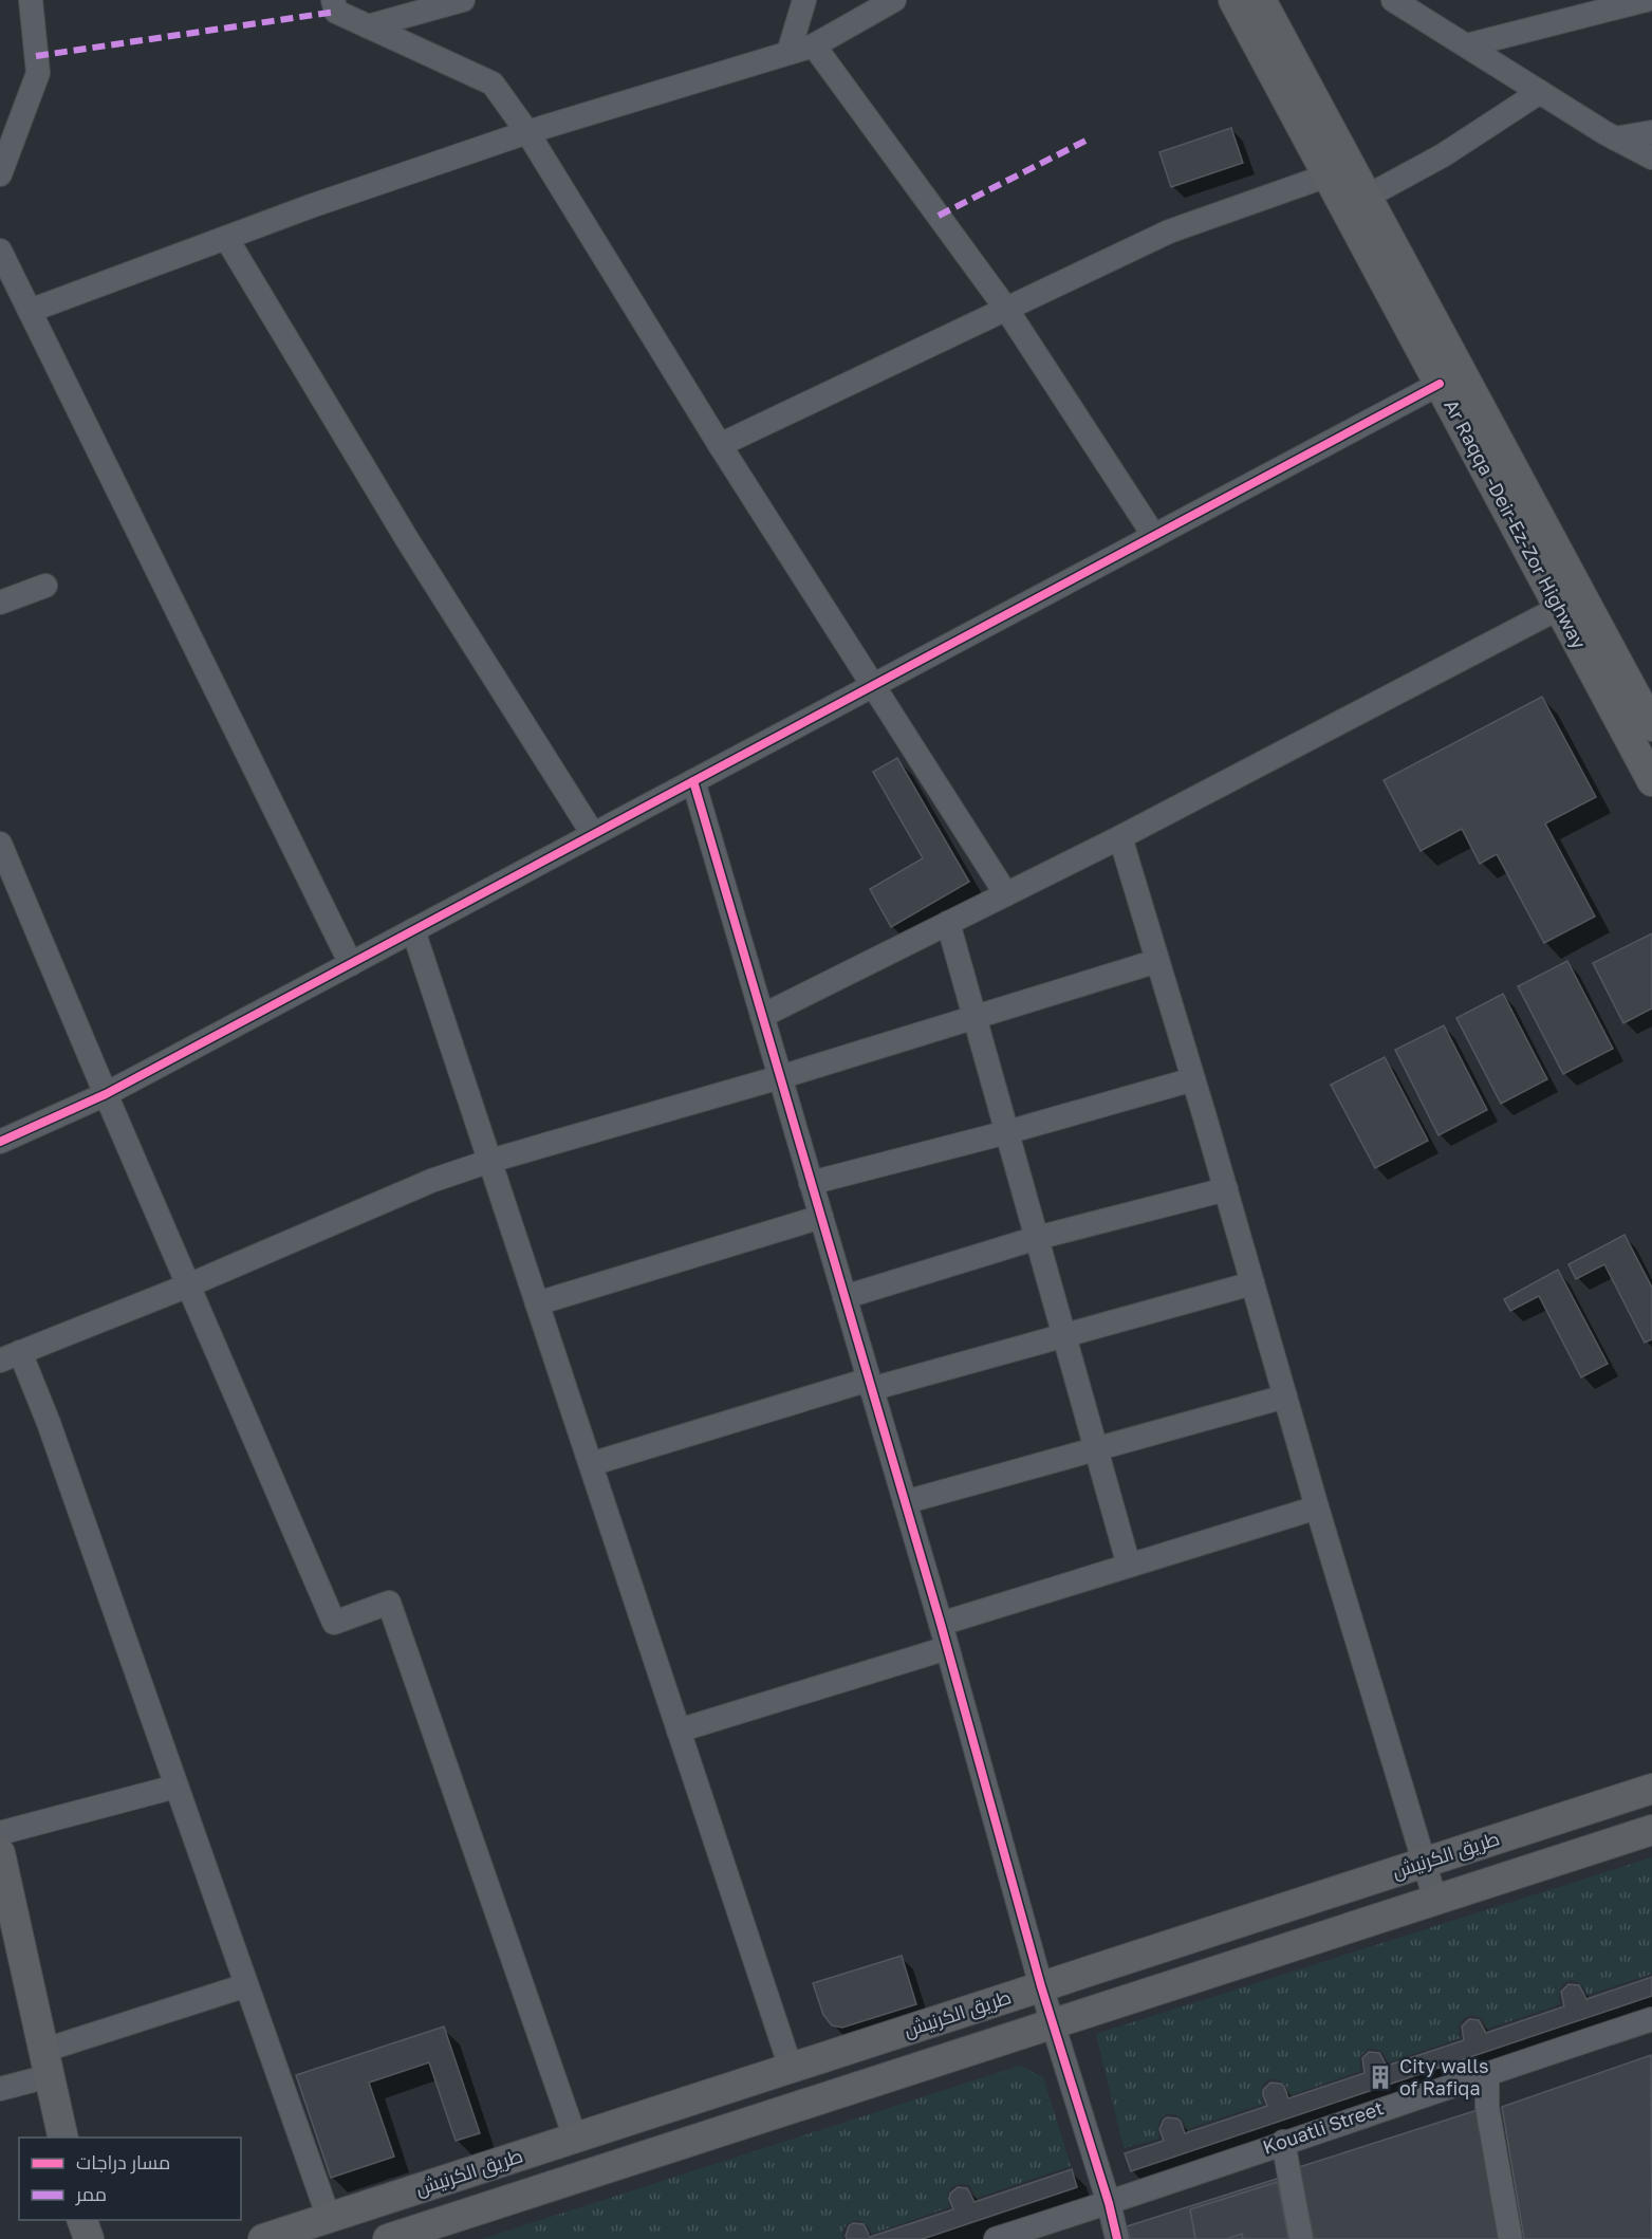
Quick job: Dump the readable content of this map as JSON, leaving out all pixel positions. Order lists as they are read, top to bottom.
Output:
{
  "streets": {
    "main road": ["Ar Raqqa -Deir-Ez-Zor Highway", "طريق الكرنيش"],
    "street": ["Kouatli Street"]
  },
  "places": {
    "building": ["City walls of Rafiqa"]
  },
  "legend": ["مسار دراجات", "ممر"]
}
